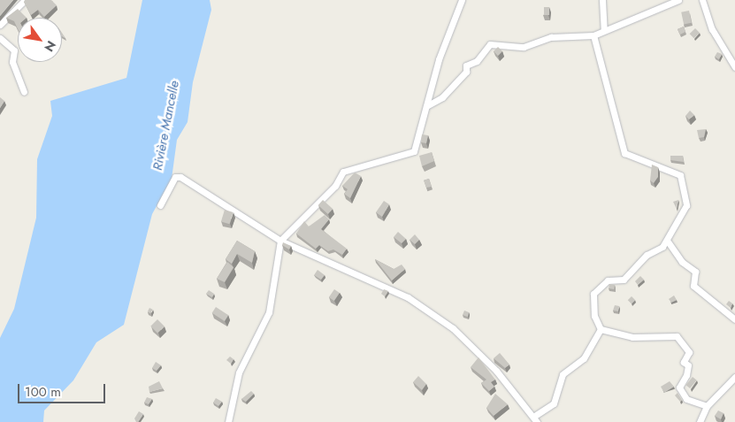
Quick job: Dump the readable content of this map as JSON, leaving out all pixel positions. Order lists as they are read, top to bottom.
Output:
{
  "water": ["Rivière Mancelle"],
  "scale_bar": "100 m",
  "north": "bottom right"
}
